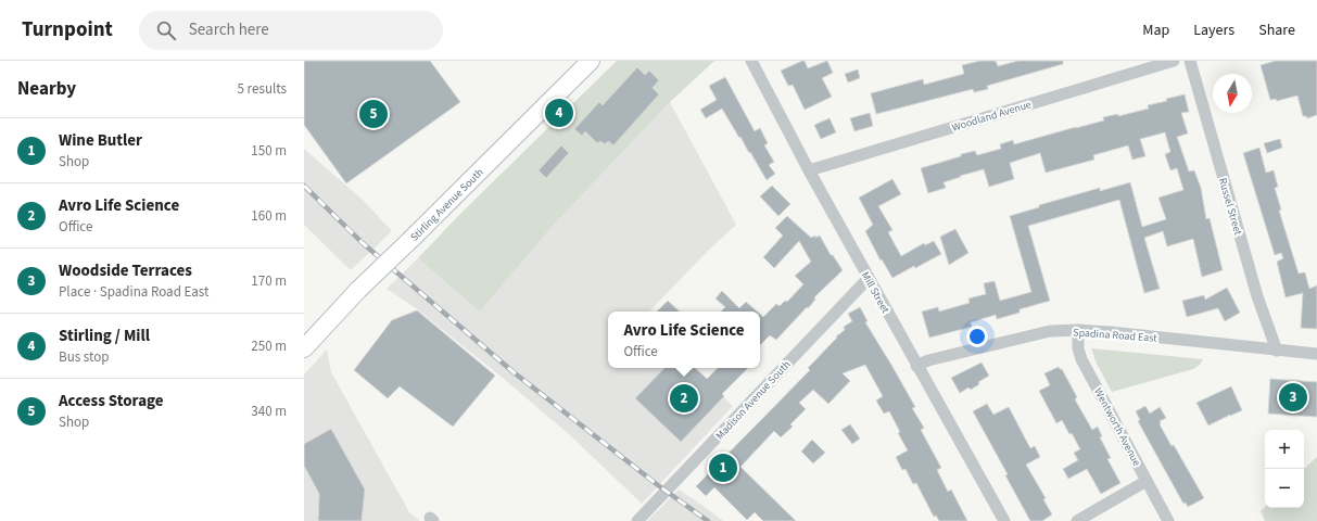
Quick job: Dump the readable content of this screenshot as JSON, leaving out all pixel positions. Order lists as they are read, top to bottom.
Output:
{
  "streets": {
    "street": [
      "Woodland Avenue",
      "Stirling Avenue South",
      "Russel Street",
      "Mill Street",
      "Spadina Road East",
      "Madison Avenue South",
      "Wentworth Avenue"
    ]
  },
  "crossings": [
    ["Woodland Avenue", "Mill Street"],
    ["Russel Street", "Spadina Road East"],
    ["Mill Street", "Spadina Road East"],
    ["Mill Street", "Madison Avenue South"],
    ["Spadina Road East", "Wentworth Avenue"]
  ],
  "north": "bottom",
  "page": {
    "header": "Turnpoint",
    "search": "Search here",
    "nav": ["Map", "Layers", "Share"],
    "heading": ["Nearby", "5 results"],
    "pins": [
      "4",
      "5",
      "3",
      "2",
      "1"
    ],
    "list": [
      {
        "mark": "1",
        "name": "Wine Butler",
        "note": "Shop",
        "value": "150 m"
      },
      {
        "mark": "2",
        "name": "Avro Life Science",
        "note": "Office",
        "value": "160 m"
      },
      {
        "mark": "3",
        "name": "Woodside Terraces",
        "note": "Place · Spadina Road East",
        "value": "170 m"
      },
      {
        "mark": "4",
        "name": "Stirling / Mill",
        "note": "Bus stop",
        "value": "250 m"
      },
      {
        "mark": "5",
        "name": "Access Storage",
        "note": "Shop",
        "value": "340 m"
      }
    ],
    "popup": ["Avro Life Science", "Office"],
    "map_buttons": ["+", "−"]
  }
}
